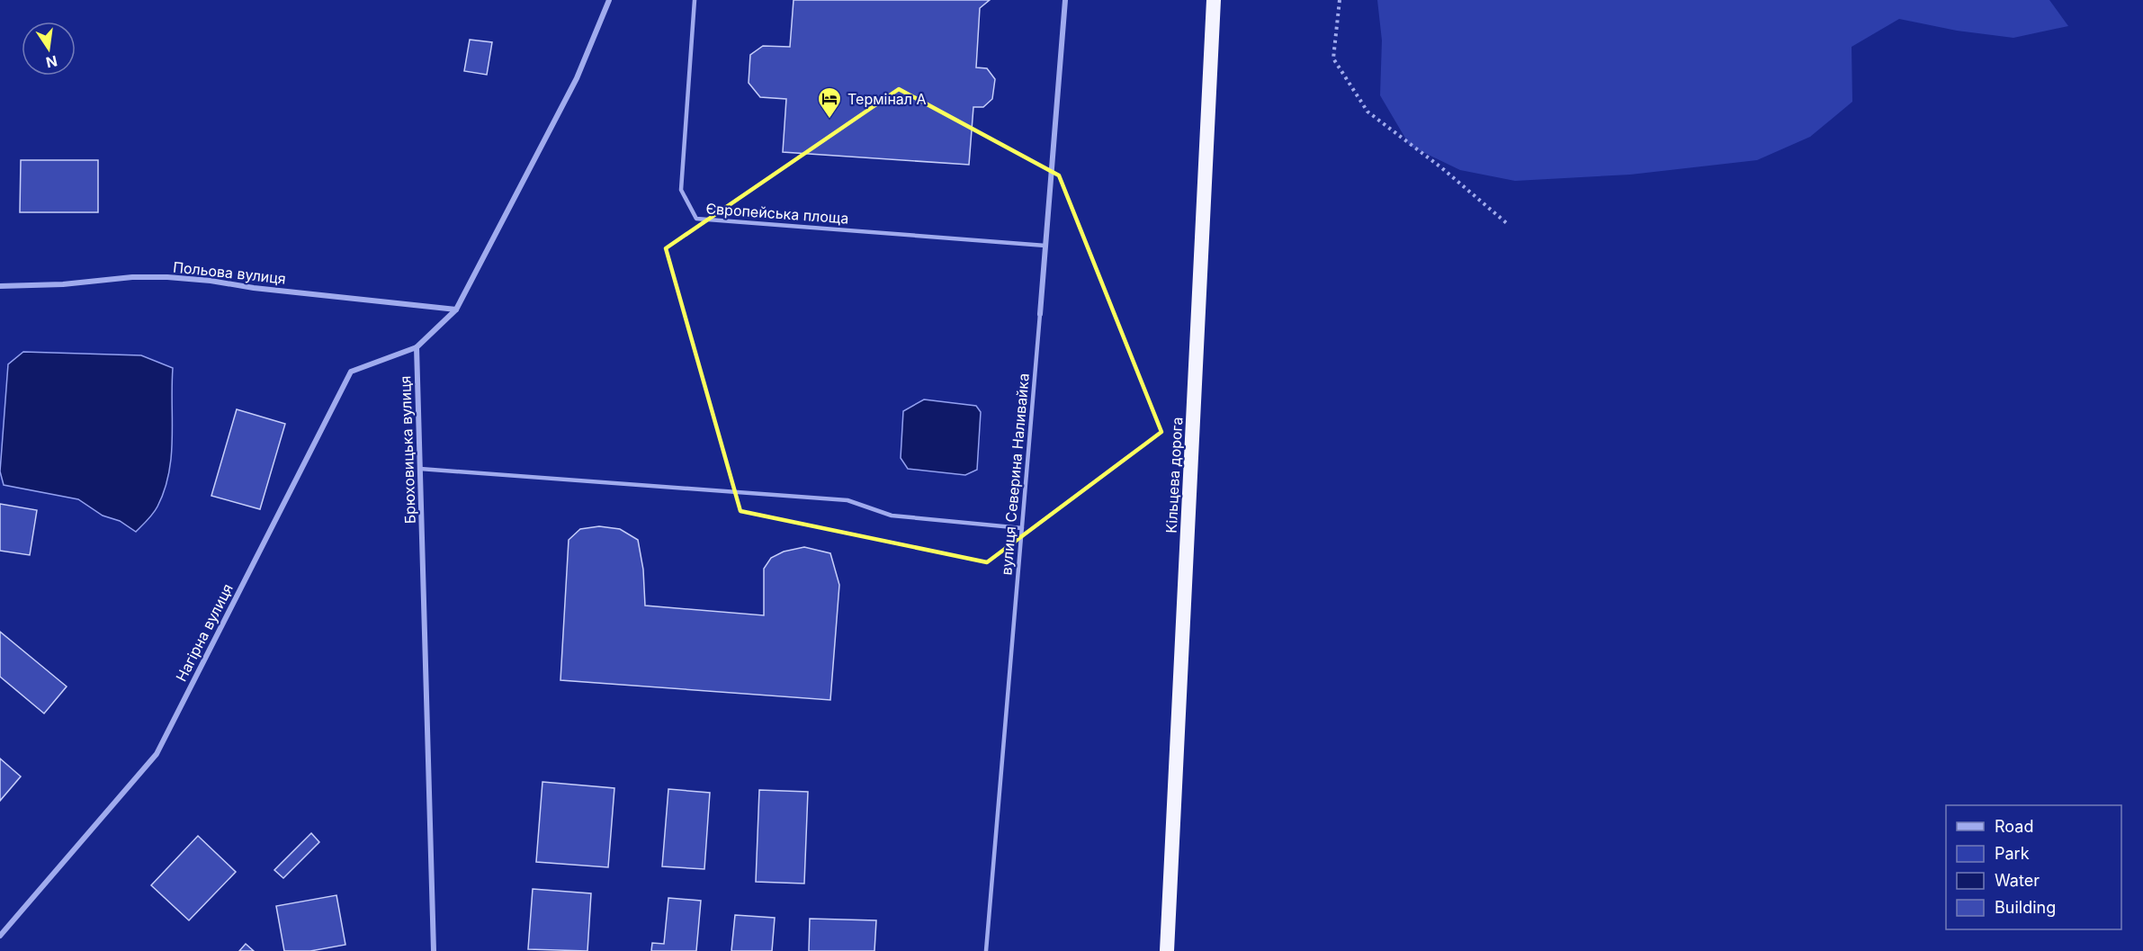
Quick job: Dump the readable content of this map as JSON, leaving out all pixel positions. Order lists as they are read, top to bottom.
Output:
{
  "streets": {
    "highway": ["Кільцева дорога"],
    "street": [
      "Польова вулиця",
      "Брюховицька вулиця",
      "вулиця Северина Наливайка",
      "Нагірна вулиця"
    ],
    "lane": ["Європейська площа"]
  },
  "crossings": [
    ["Європейська площа", "вулиця Северина Наливайка"],
    ["Брюховицька вулиця", "Нагірна вулиця"]
  ],
  "places": {
    "hotel": ["Термінал А"]
  },
  "legend": [
    "Road",
    "Park",
    "Water",
    "Building"
  ],
  "north": "bottom"
}
